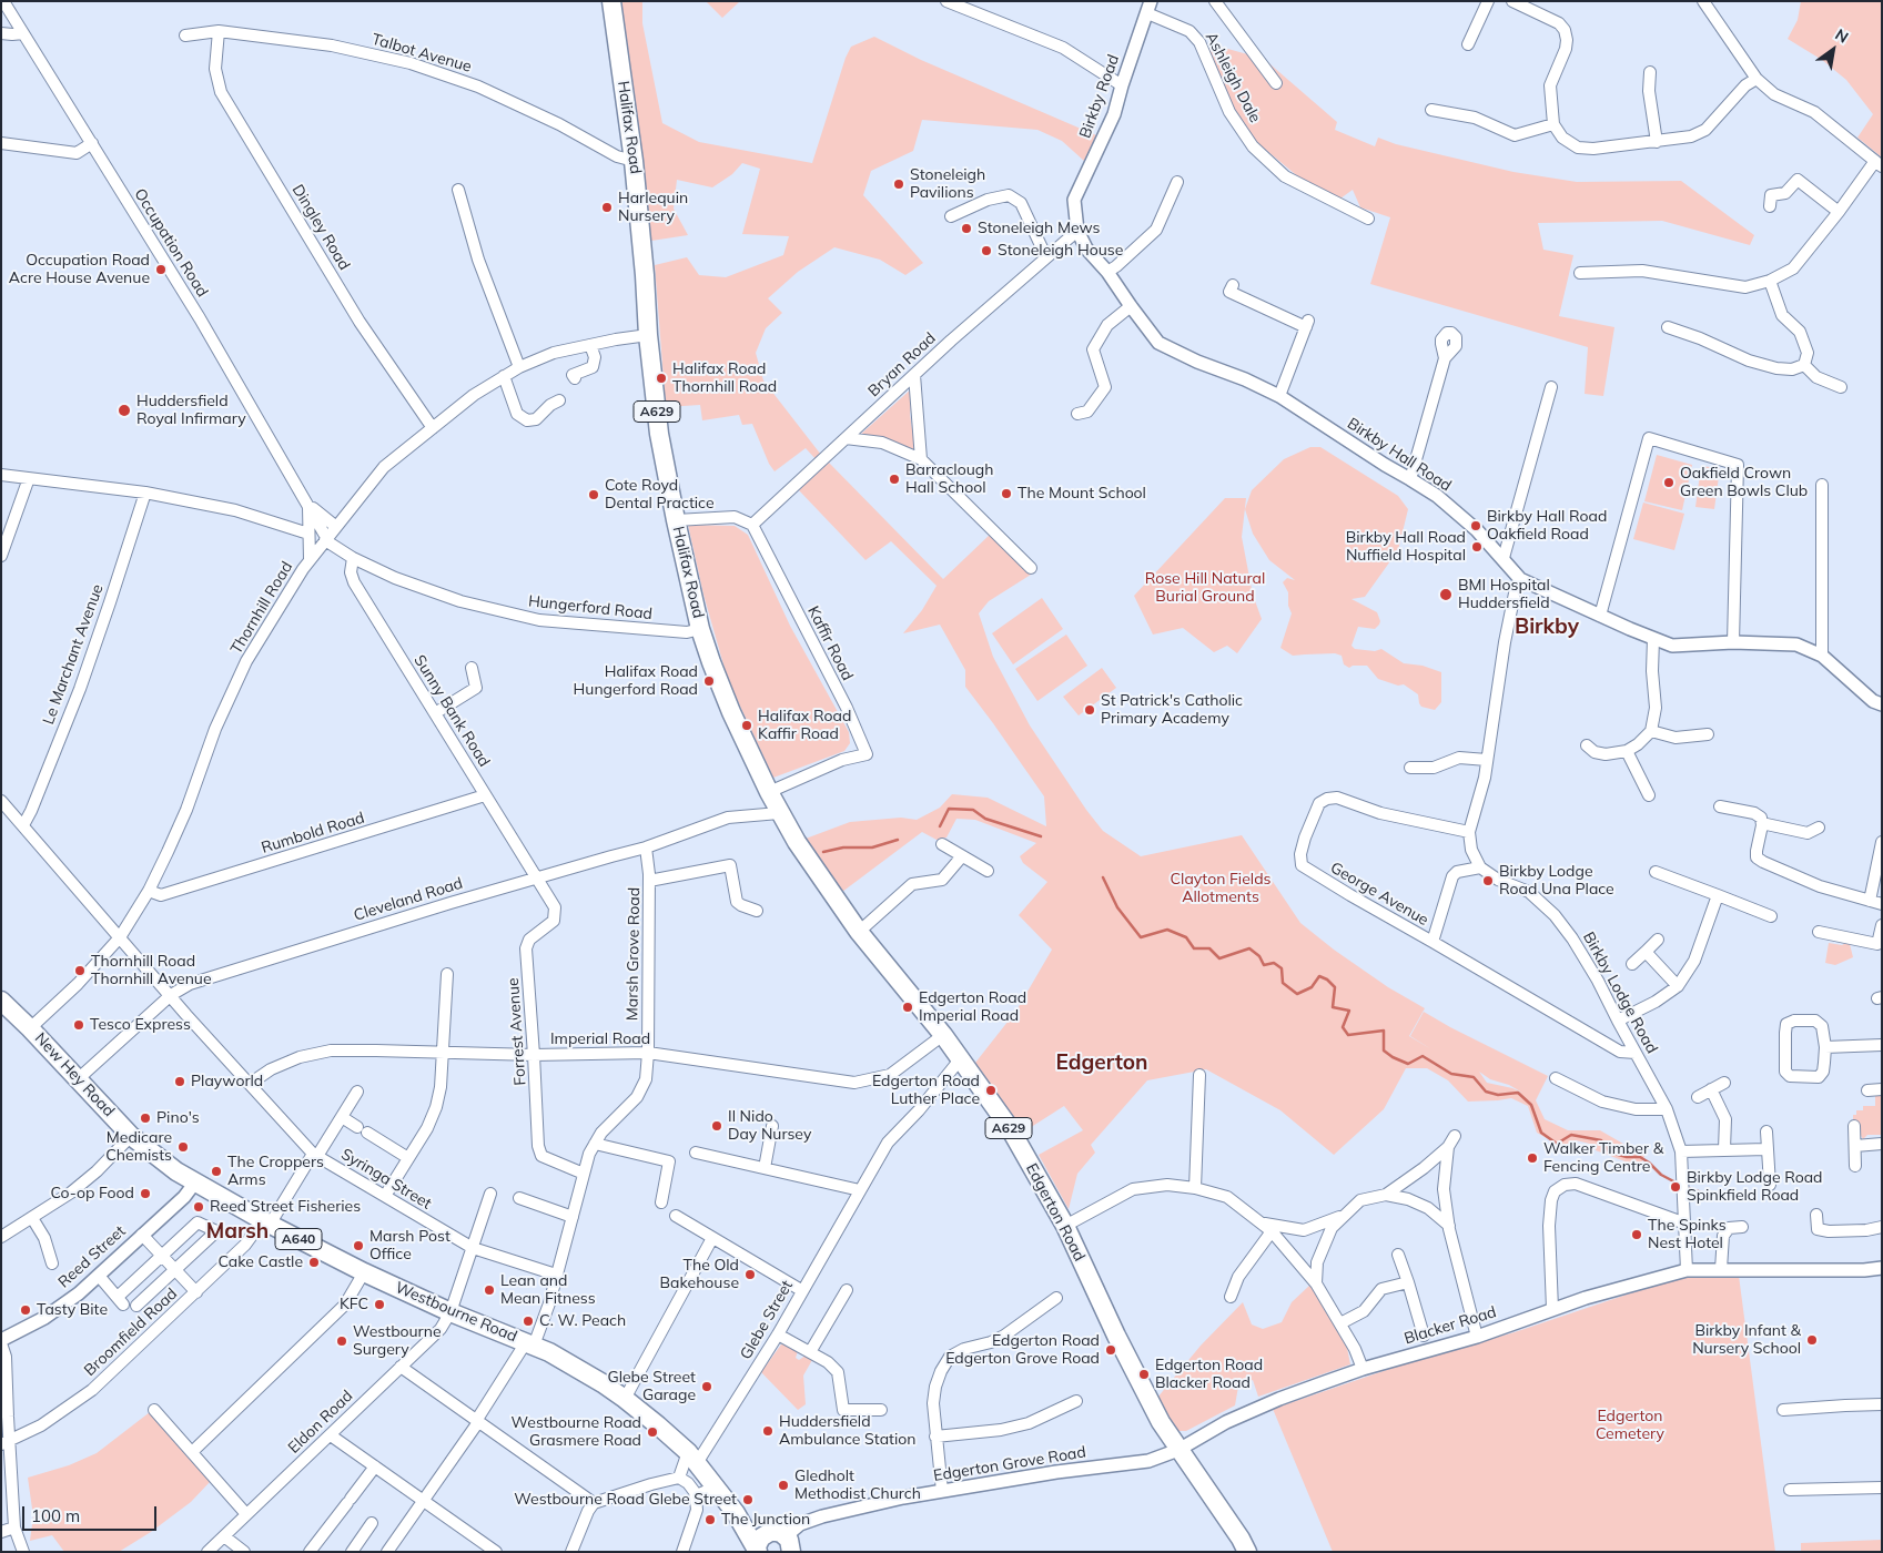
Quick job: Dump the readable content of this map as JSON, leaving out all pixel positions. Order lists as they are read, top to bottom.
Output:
{
  "streets": {
    "highway": [
      "Halifax Road",
      "A629",
      "New Hey Road",
      "Edgerton Road",
      "A640",
      "Westbourne Road"
    ],
    "street": [
      "Talbot Avenue",
      "Ashleigh Dale",
      "Birkby Road",
      "Dingley Road",
      "Occupation Road",
      "Bryan Road",
      "Birkby Hall Road",
      "Thornhill Road",
      "Hungerford Road",
      "Kaffir Road",
      "Le Marchant Avenue",
      "Sunny Bank Road",
      "Rumbold Road",
      "George Avenue",
      "Cleveland Road",
      "Marsh Grove Road",
      "Birkby Lodge Road",
      "Forrest Avenue",
      "Imperial Road",
      "Syringa Street",
      "Reed Street",
      "Glebe Street",
      "Blacker Road",
      "Broomfield Road",
      "Eldon Road",
      "Edgerton Grove Road"
    ]
  },
  "crossings": [
    ["Talbot Avenue", "Halifax Road"],
    ["Talbot Avenue", "Dingley Road"],
    ["Ashleigh Dale", "Birkby Road"],
    ["Birkby Road", "Birkby Hall Road"],
    ["Halifax Road", "Thornhill Road"],
    ["Halifax Road", "Hungerford Road"],
    ["Halifax Road", "Kaffir Road"],
    ["Halifax Road", "Cleveland Road"],
    ["Halifax Road", "Edgerton Road"],
    ["Dingley Road", "Thornhill Road"],
    ["Occupation Road", "Thornhill Road"],
    ["Occupation Road", "Hungerford Road"],
    ["Bryan Road", "Birkby Hall Road"],
    ["Bryan Road", "Kaffir Road"],
    ["A629", "Edgerton Road"],
    ["A629", "Blacker Road"],
    ["A629", "Edgerton Grove Road"],
    ["Thornhill Road", "Hungerford Road"],
    ["Thornhill Road", "Rumbold Road"],
    ["Thornhill Road", "New Hey Road"],
    ["Thornhill Road", "Syringa Street"],
    ["Hungerford Road", "Sunny Bank Road"],
    ["Le Marchant Avenue", "Syringa Street"],
    ["Sunny Bank Road", "Rumbold Road"],
    ["Sunny Bank Road", "Cleveland Road"],
    ["Sunny Bank Road", "Forrest Avenue"],
    ["George Avenue", "Birkby Lodge Road"],
    ["Cleveland Road", "Marsh Grove Road"],
    ["Cleveland Road", "Forrest Avenue"],
    ["Cleveland Road", "New Hey Road"],
    ["Cleveland Road", "Syringa Street"],
    ["Marsh Grove Road", "Forrest Avenue"],
    ["Marsh Grove Road", "Imperial Road"],
    ["Marsh Grove Road", "Syringa Street"],
    ["Marsh Grove Road", "Westbourne Road"],
    ["Birkby Lodge Road", "Blacker Road"],
    ["Forrest Avenue", "Imperial Road"],
    ["Imperial Road", "Syringa Street"],
    ["Imperial Road", "Edgerton Road"],
    ["New Hey Road", "Westbourne Road"],
    ["Syringa Street", "Broomfield Road"],
    ["Syringa Street", "Eldon Road"],
    ["Edgerton Road", "Glebe Street"],
    ["Edgerton Road", "Blacker Road"],
    ["Edgerton Road", "Edgerton Grove Road"],
    ["A640", "Westbourne Road"],
    ["A640", "Edgerton Grove Road"],
    ["Reed Street", "Westbourne Road"],
    ["Westbourne Road", "Glebe Street"],
    ["Westbourne Road", "Broomfield Road"],
    ["Westbourne Road", "Eldon Road"],
    ["Westbourne Road", "Edgerton Grove Road"],
    ["Blacker Road", "Edgerton Grove Road"]
  ],
  "districts": ["Birkby", "Edgerton", "Marsh"],
  "parks": ["Rose Hill Natural Burial Ground", "Clayton Fields Allotments", "Edgerton Cemetery"],
  "places": [
    "Stoneleigh Pavilions",
    "Harlequin Nursery",
    "Stoneleigh Mews",
    "Stoneleigh House",
    "Occupation Road Acre House Avenue",
    "Halifax Road Thornhill Road",
    "Huddersfield Royal Infirmary",
    "Barraclough Hall School",
    "Oakfield Crown Green Bowls Club",
    "The Mount School",
    "Cote Royd Dental Practice",
    "Birkby Hall Road Oakfield Road",
    "Birkby Hall Road Nuffield Hospital",
    "BMI Hospital Huddersfield",
    "Halifax Road Hungerford Road",
    "St Patrick's Catholic Primary Academy",
    "Halifax Road Kaffir Road",
    "Birkby Lodge Road Una Place",
    "Thornhill Road Thornhill Avenue",
    "Edgerton Road Imperial Road",
    "Tesco Express",
    "Playworld",
    "Edgerton Road Luther Place",
    "Pino's",
    "Il Nido Day Nursey",
    "Medicare Chemists",
    "Walker Timber & Fencing Centre",
    "The Croppers Arms",
    "Birkby Lodge Road Spinkfield Road",
    "Co-op Food",
    "Reed Street Fisheries",
    "The Spinks Nest Hotel",
    "Marsh Post Office",
    "Cake Castle",
    "The Old Bakehouse",
    "Lean and Mean Fitness",
    "KFC",
    "Tasty Bite",
    "C. W. Peach",
    "Birkby Infant & Nursery School",
    "Westbourne Surgery",
    "Edgerton Road Edgerton Grove Road",
    "Edgerton Road Blacker Road",
    "Glebe Street Garage",
    "Huddersfield Ambulance Station",
    "Westbourne Road Grasmere Road",
    "Gledholt Methodist Church",
    "Westbourne Road Glebe Street",
    "The Junction"
  ],
  "scale_bar": "100 m",
  "north": "top right"
}
